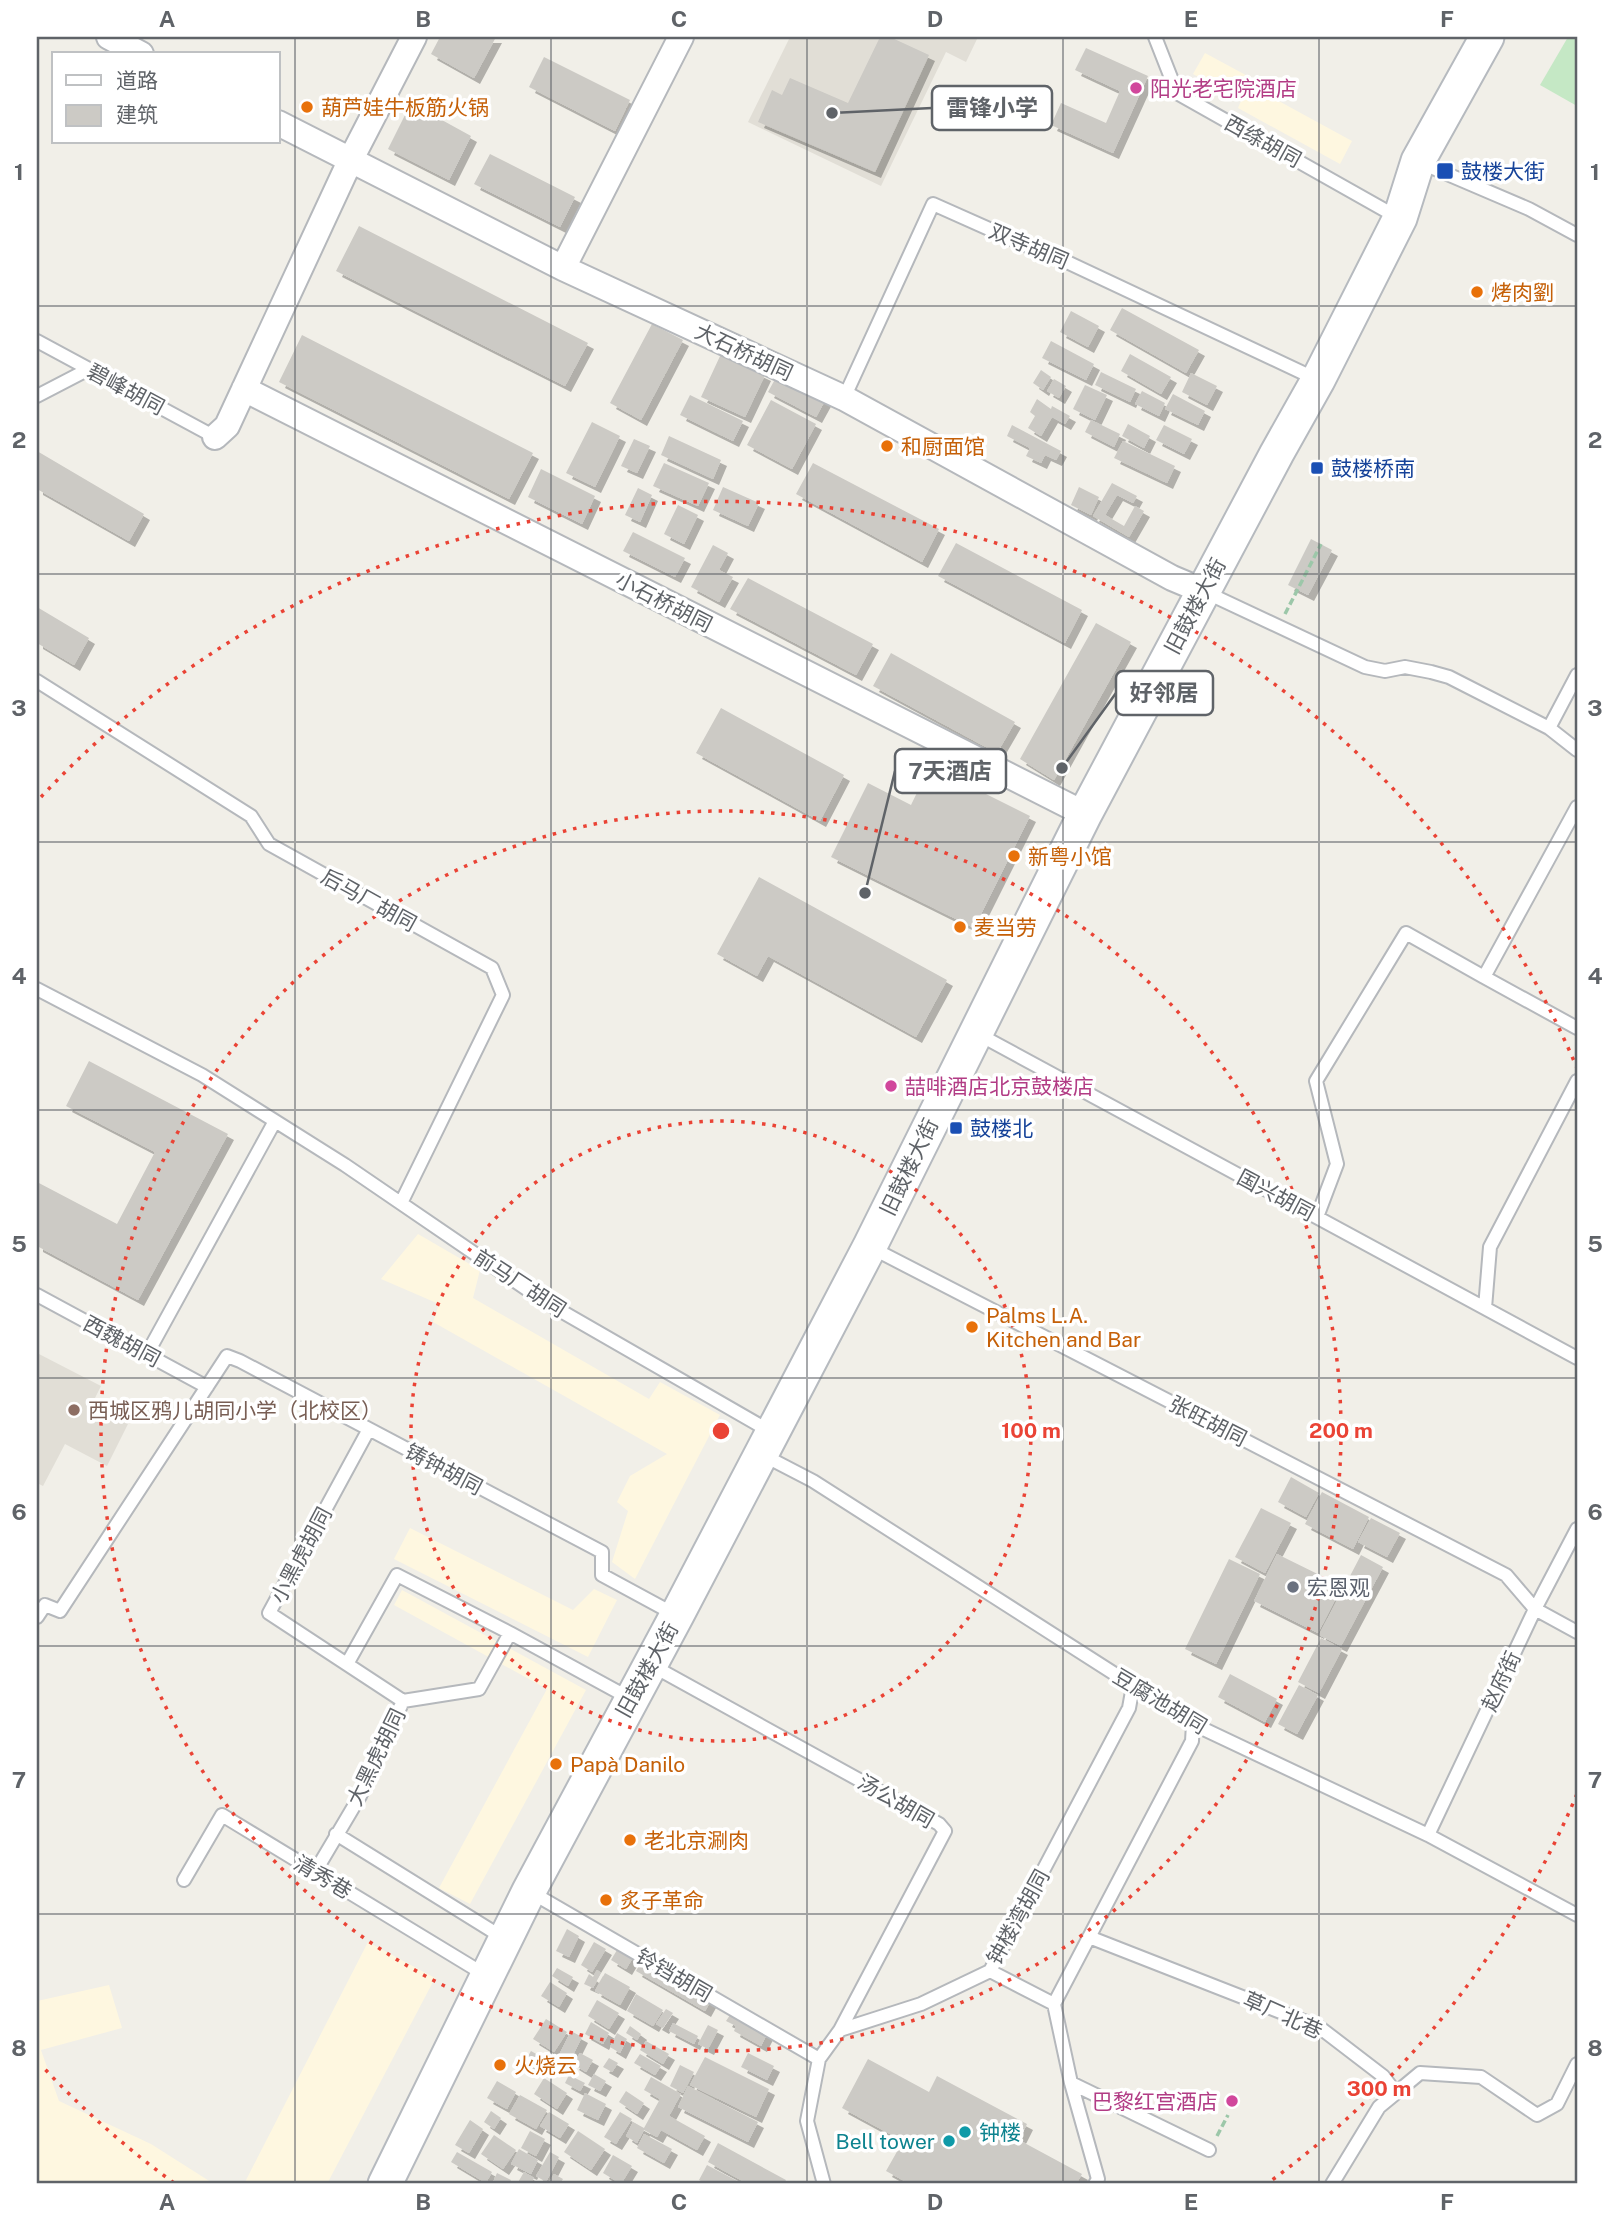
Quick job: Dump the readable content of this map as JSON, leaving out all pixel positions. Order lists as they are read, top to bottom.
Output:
{
  "streets": {
    "main road": ["旧鼓楼大街"],
    "street": ["大石桥胡同", "小石桥胡同"],
    "lane": [
      "西绦胡同",
      "双寺胡同",
      "碧峰胡同",
      "后马厂胡同",
      "国兴胡同",
      "前马厂胡同",
      "西魏胡同",
      "张旺胡同",
      "铸钟胡同",
      "小黑虎胡同",
      "赵府街",
      "豆腐池胡同",
      "大黑虎胡同",
      "汤公胡同",
      "清秀巷",
      "钟楼湾胡同",
      "铃铛胡同",
      "草厂北巷"
    ]
  },
  "crossings": [
    ["西绦胡同", "旧鼓楼大街"],
    ["双寺胡同", "大石桥胡同"],
    ["双寺胡同", "旧鼓楼大街"],
    ["大石桥胡同", "旧鼓楼大街"],
    ["小石桥胡同", "旧鼓楼大街"],
    ["旧鼓楼大街", "国兴胡同"],
    ["旧鼓楼大街", "前马厂胡同"],
    ["旧鼓楼大街", "张旺胡同"],
    ["旧鼓楼大街", "铸钟胡同"],
    ["旧鼓楼大街", "豆腐池胡同"],
    ["旧鼓楼大街", "汤公胡同"],
    ["旧鼓楼大街", "清秀巷"],
    ["旧鼓楼大街", "铃铛胡同"],
    ["后马厂胡同", "前马厂胡同"],
    ["前马厂胡同", "豆腐池胡同"],
    ["西魏胡同", "铸钟胡同"],
    ["张旺胡同", "赵府街"],
    ["铸钟胡同", "小黑虎胡同"],
    ["小黑虎胡同", "大黑虎胡同"],
    ["赵府街", "豆腐池胡同"],
    ["豆腐池胡同", "钟楼湾胡同"],
    ["大黑虎胡同", "清秀巷"],
    ["汤公胡同", "钟楼湾胡同"]
  ],
  "places": {
    "other": [
      "阳光老宅院酒店",
      "葫芦娃牛板筋火锅",
      "雷锋小学",
      "烤肉劉",
      "和厨面馆",
      "好邻居",
      "新粤小馆",
      "7天酒店",
      "麦当劳",
      "喆啡酒店北京鼓楼店",
      "Palms L.A. Kitchen and Bar",
      "西城区鸦儿胡同小学（北校区）",
      "宏恩观",
      "Papà Danilo",
      "老北京涮肉",
      "炙子革命",
      "火烧云",
      "巴黎红宫酒店",
      "钟楼",
      "Bell tower"
    ],
    "transit": ["鼓楼大街", "鼓楼桥南", "鼓楼北"]
  },
  "legend": ["道路", "建筑"],
  "grid": {
    "columns": [
      "A",
      "B",
      "C",
      "D",
      "E",
      "F"
    ],
    "rows": [
      "1",
      "2",
      "3",
      "4",
      "5",
      "6",
      "7",
      "8"
    ]
  },
  "rings": ["100 m", "200 m", "300 m"]
}
